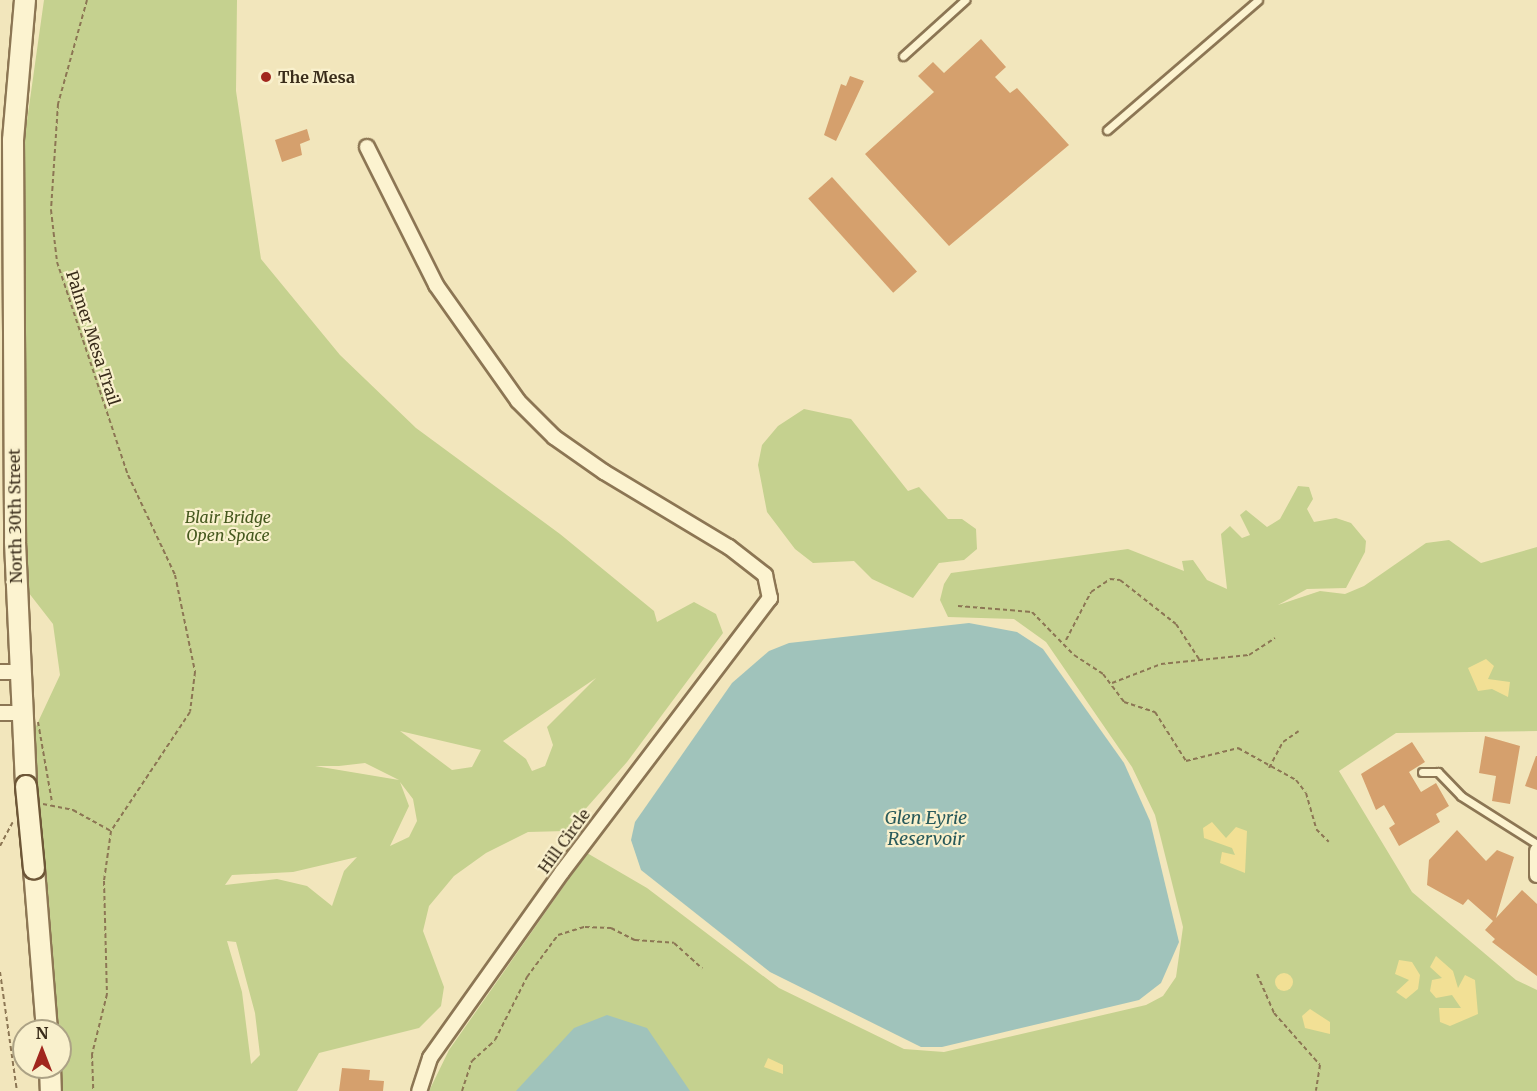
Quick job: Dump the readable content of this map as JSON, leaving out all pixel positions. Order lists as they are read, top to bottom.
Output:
{
  "streets": {
    "main road": ["North 30th Street"],
    "street": ["Hill Circle"],
    "path": ["Palmer Mesa Trail"]
  },
  "water": ["Glen Eyrie Reservoir"],
  "parks": ["Blair Bridge Open Space"],
  "places": ["The Mesa"],
  "north": "top"
}
